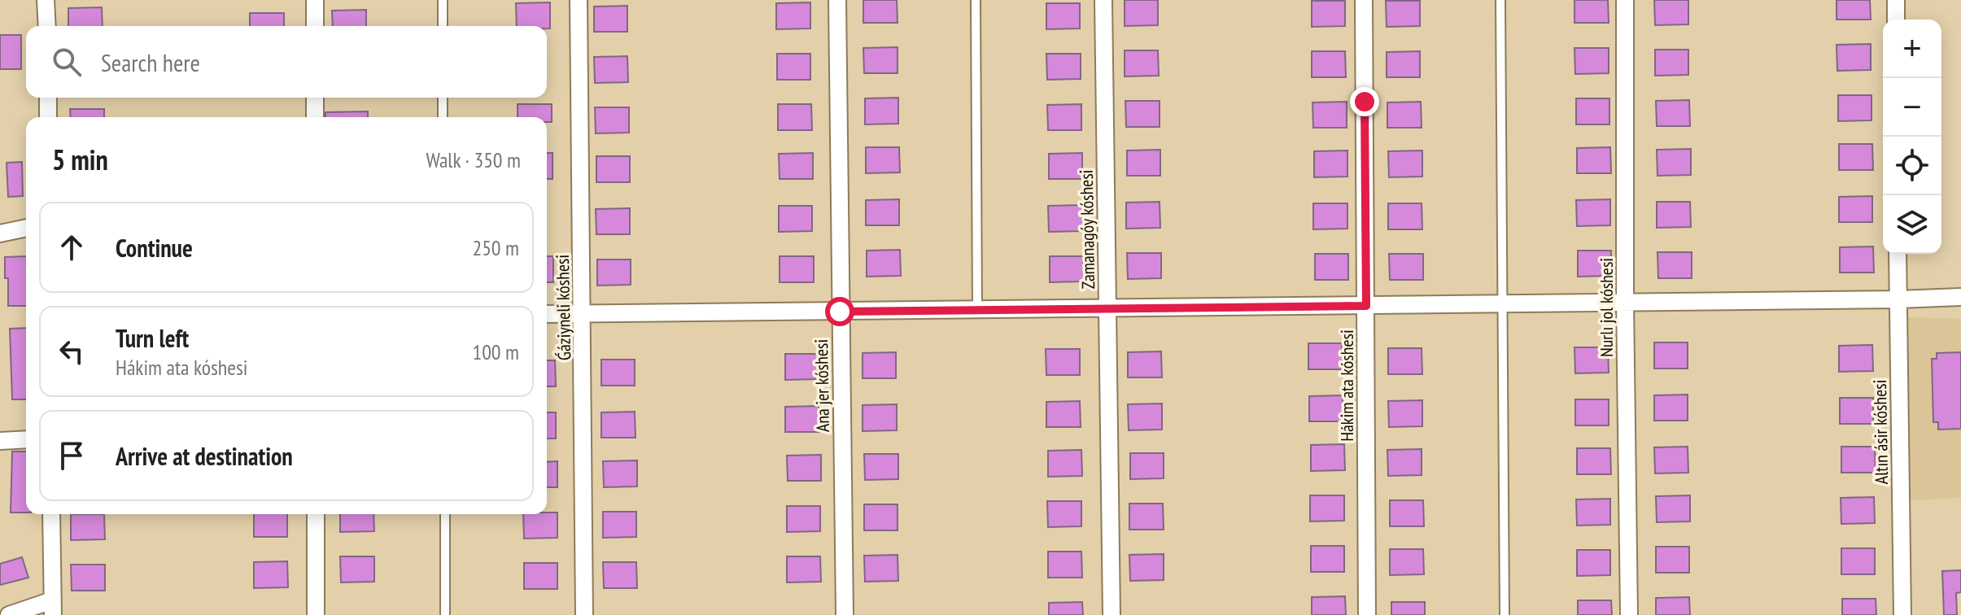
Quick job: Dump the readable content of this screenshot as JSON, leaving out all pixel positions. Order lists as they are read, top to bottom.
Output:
{
  "streets": {
    "street": [
      "Zamanagóy kóshesi",
      "Ǵáziyneli kóshesi",
      "Nurlı jol kóshesi",
      "Ana jer kóshesi",
      "Hákim ata kóshesi",
      "Altın ásir kóshesi"
    ]
  },
  "page": {
    "map_buttons": ["+", "−"],
    "search": "Search here",
    "heading": ["5 min", "Walk · 350 m"],
    "list": [
      ["Continue", "250 m"],
      ["Turn left", "Hákim ata kóshesi", "100 m"],
      "Arrive at destination"
    ]
  }
}
